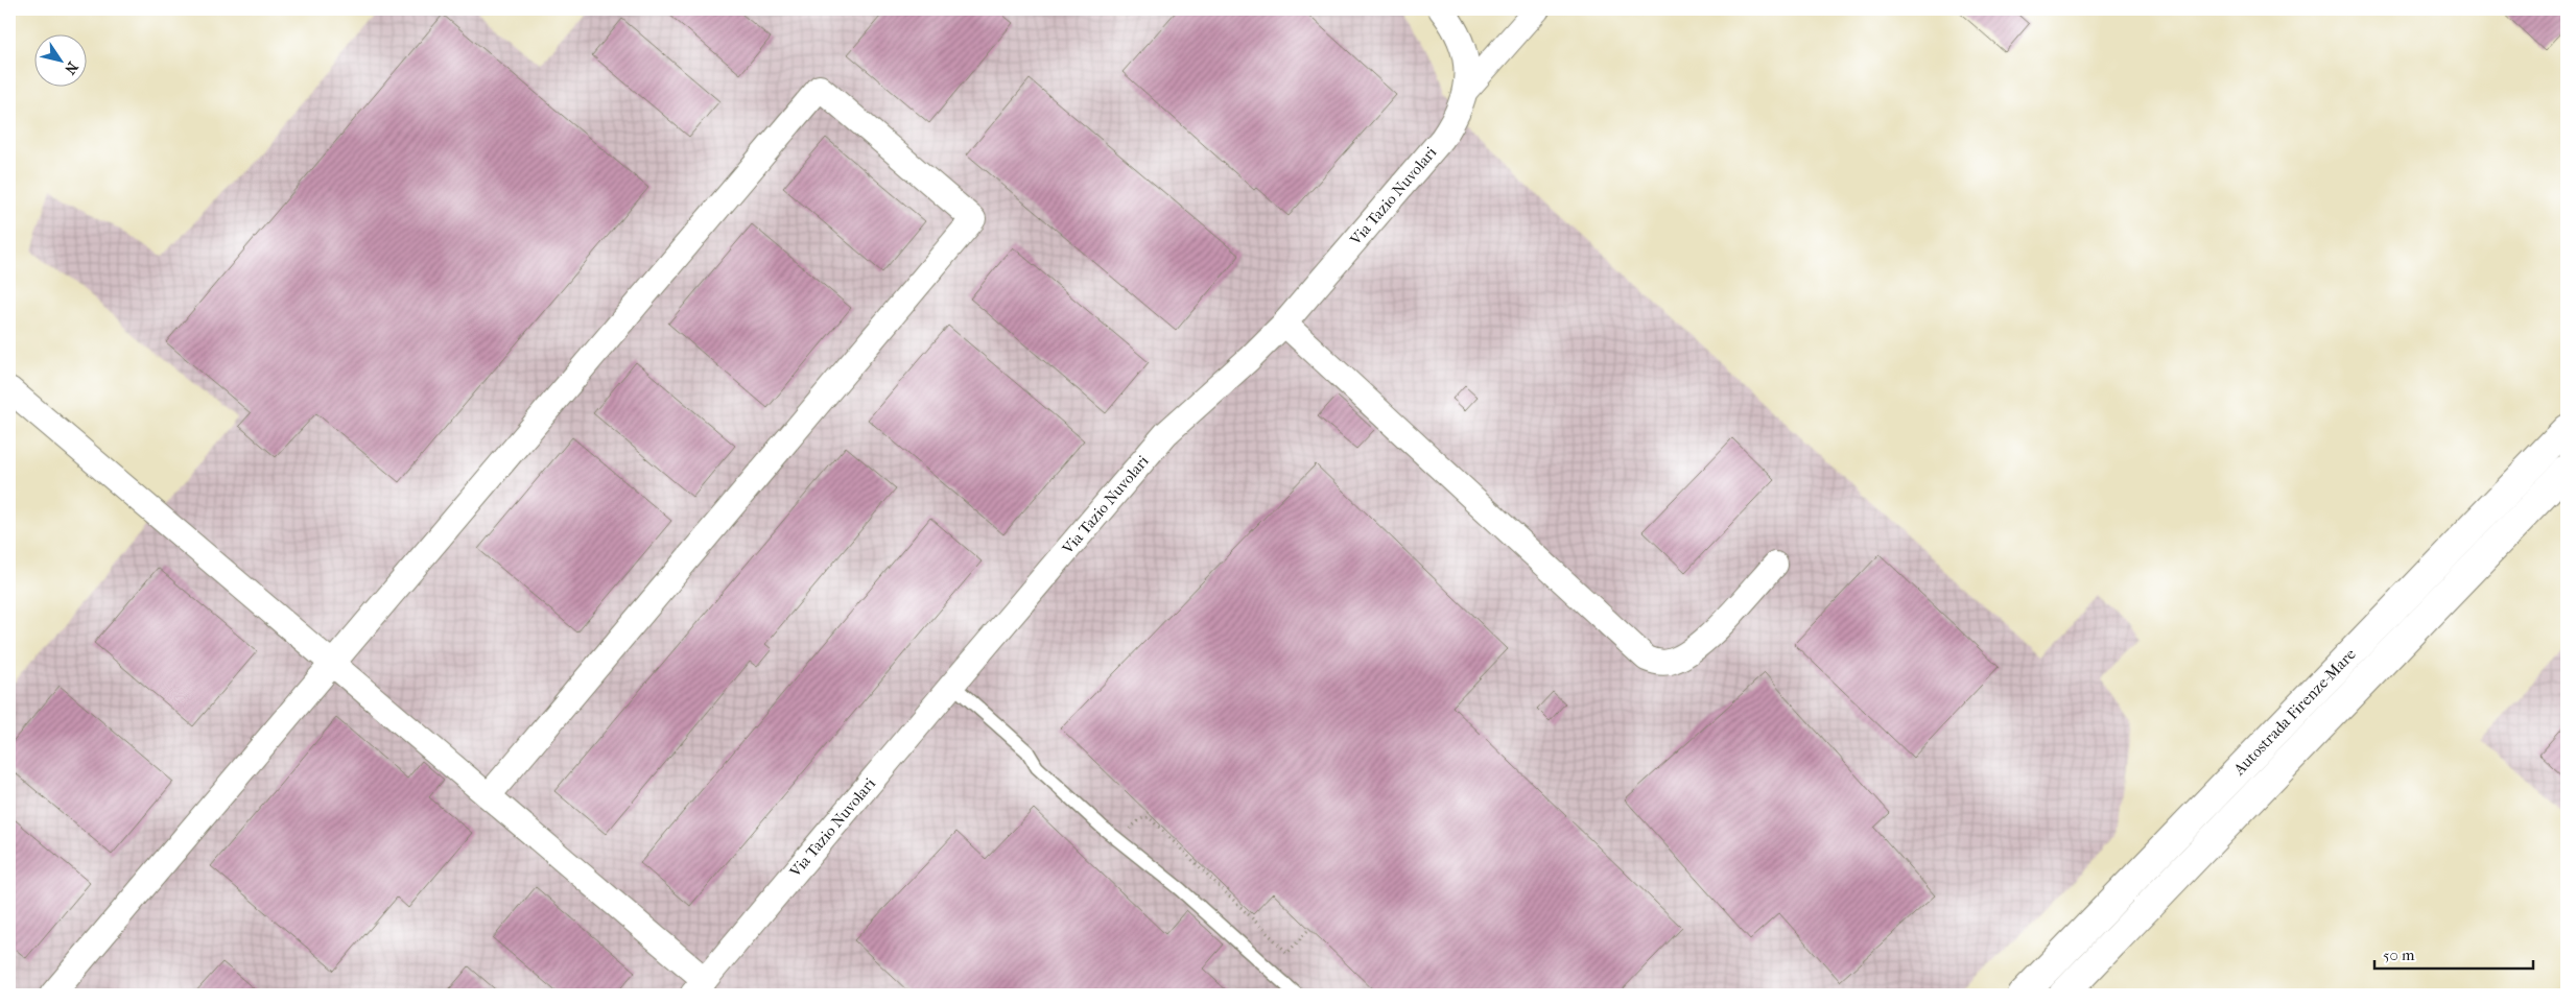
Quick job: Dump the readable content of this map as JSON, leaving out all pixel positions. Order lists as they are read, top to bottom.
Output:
{
  "streets": {
    "highway": ["Autostrada Firenze-Mare"],
    "street": ["Via Tazio Nuvolari"]
  },
  "scale_bar": "50 m",
  "north": "bottom right"
}
